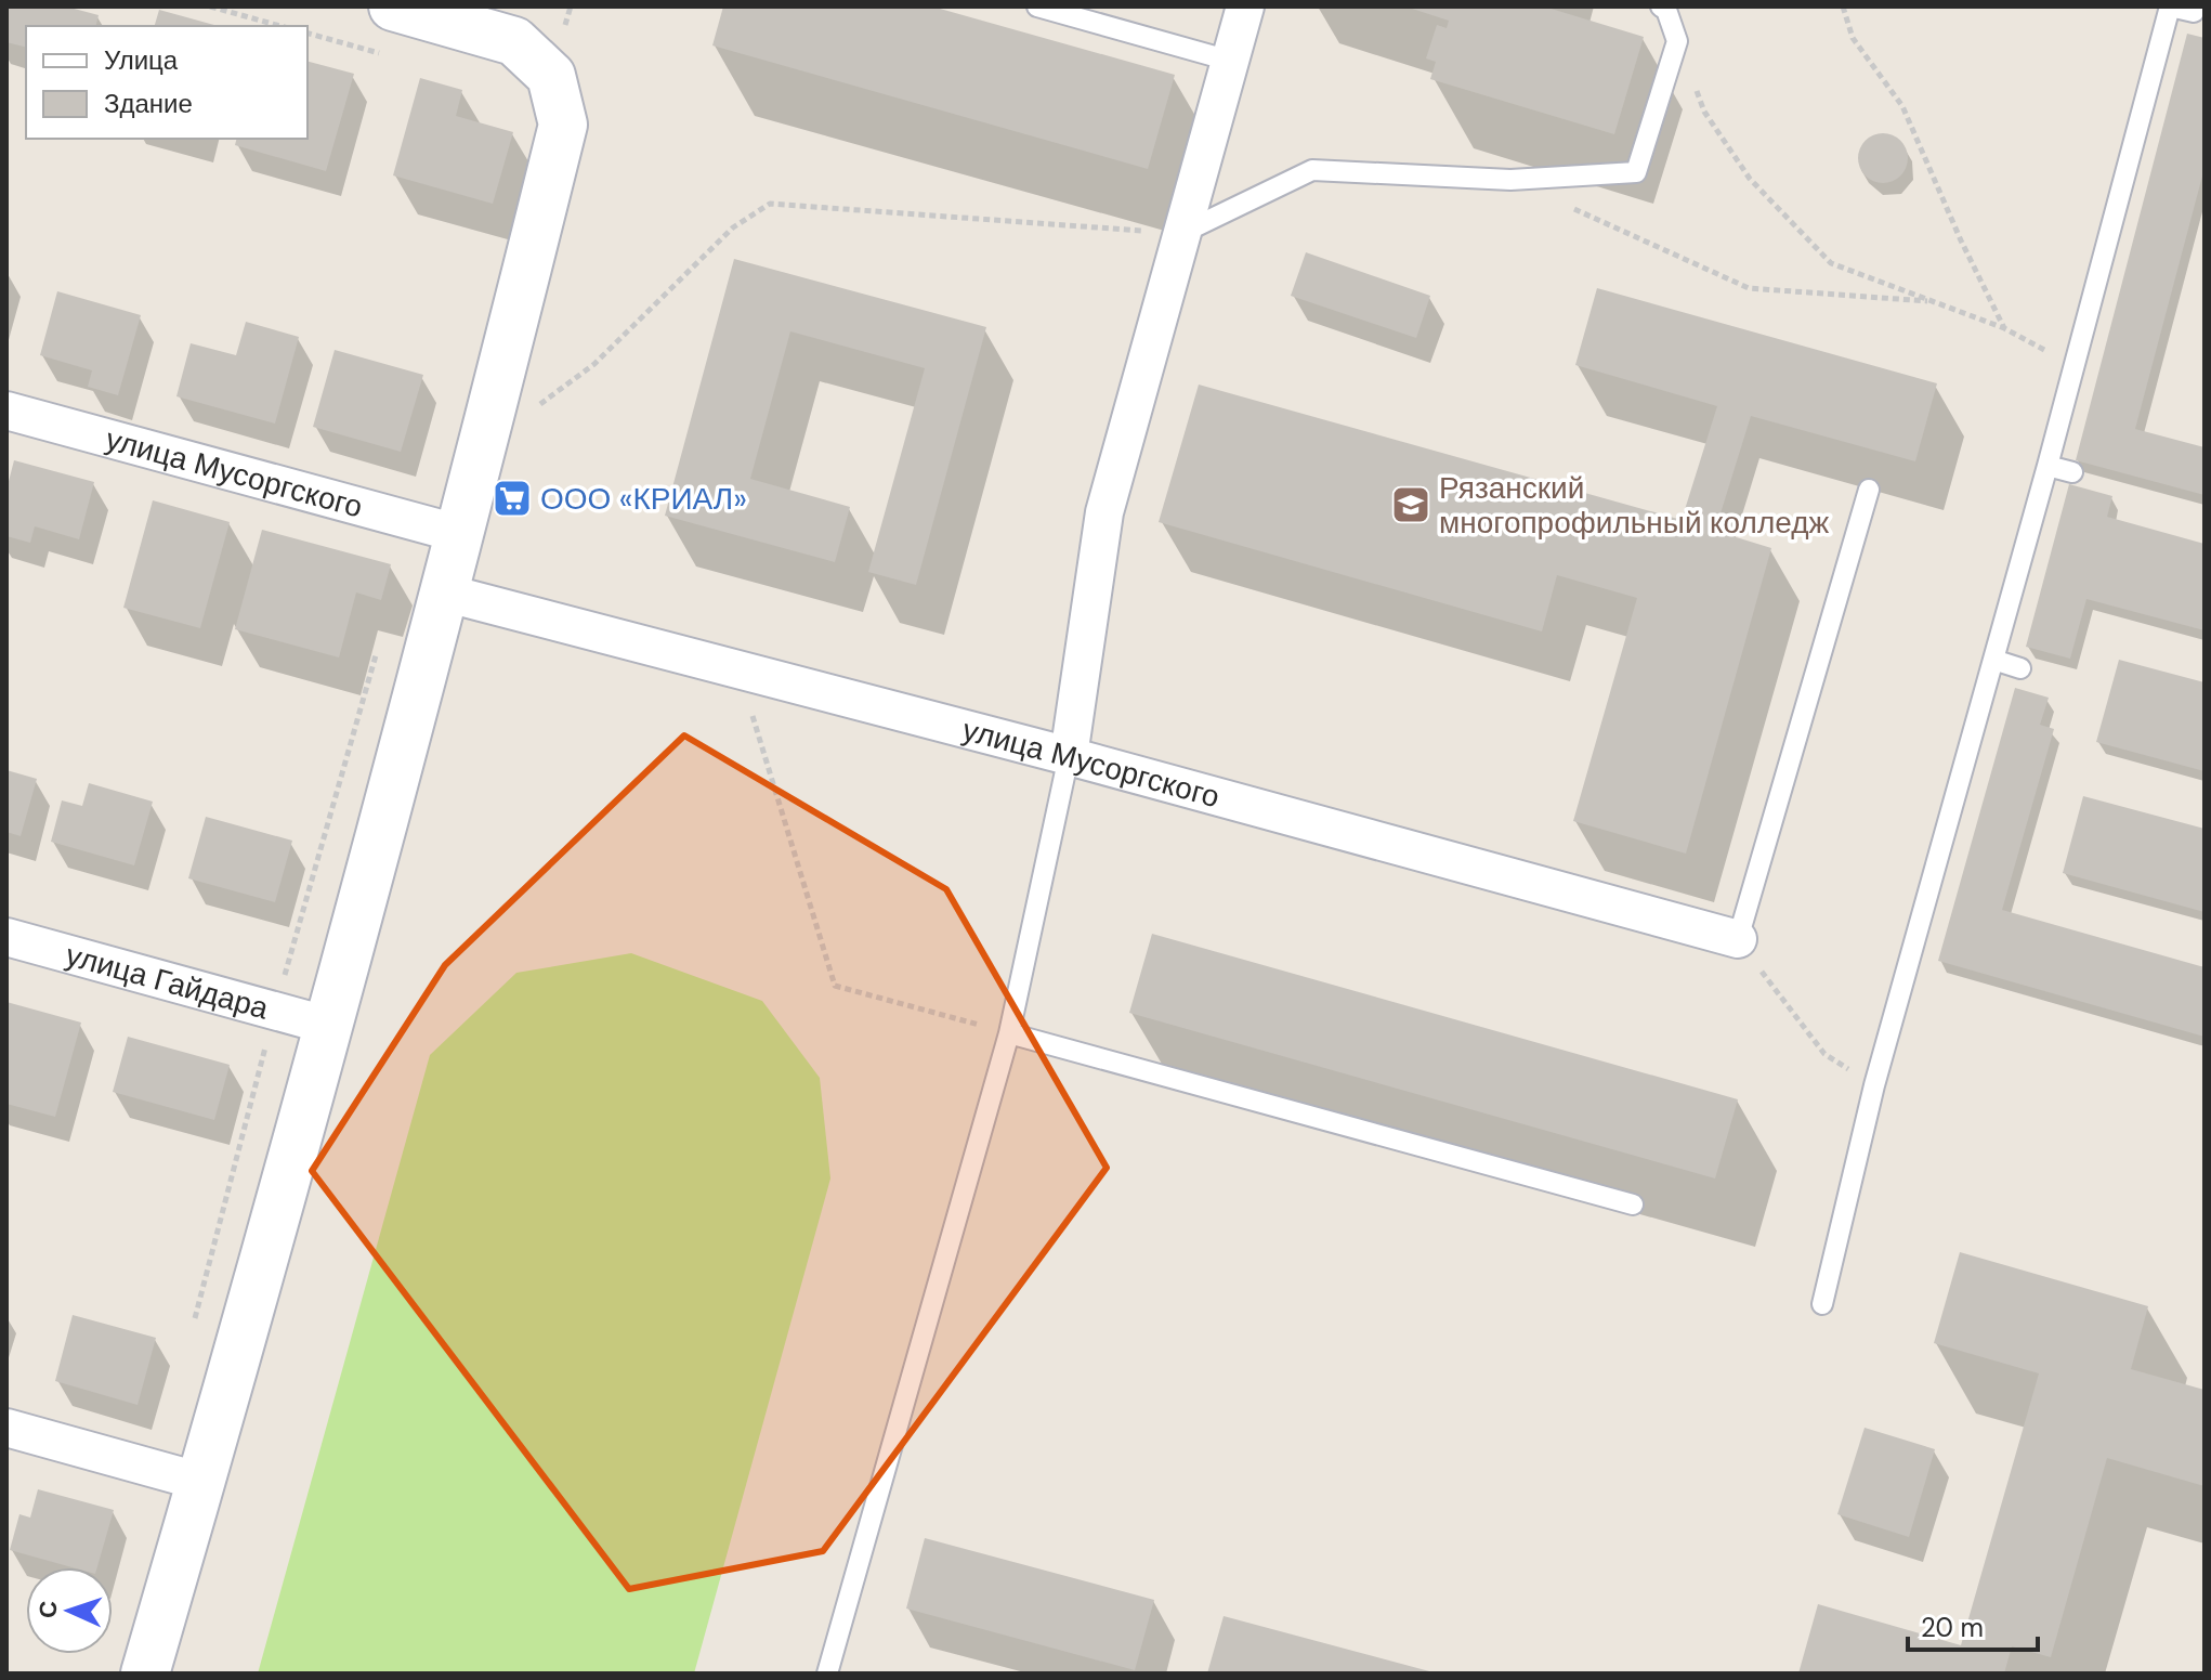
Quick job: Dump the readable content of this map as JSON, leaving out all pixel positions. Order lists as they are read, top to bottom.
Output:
{
  "streets": {
    "street": ["улица Мусоргского", "улица Гайдара"]
  },
  "places": {
    "supermarket": ["ООО «КРИАЛ»"],
    "school or university": ["Рязанский многопрофильный колледж"]
  },
  "legend": ["Улица", "Здание"],
  "scale_bar": "20 m",
  "north": "left"
}
